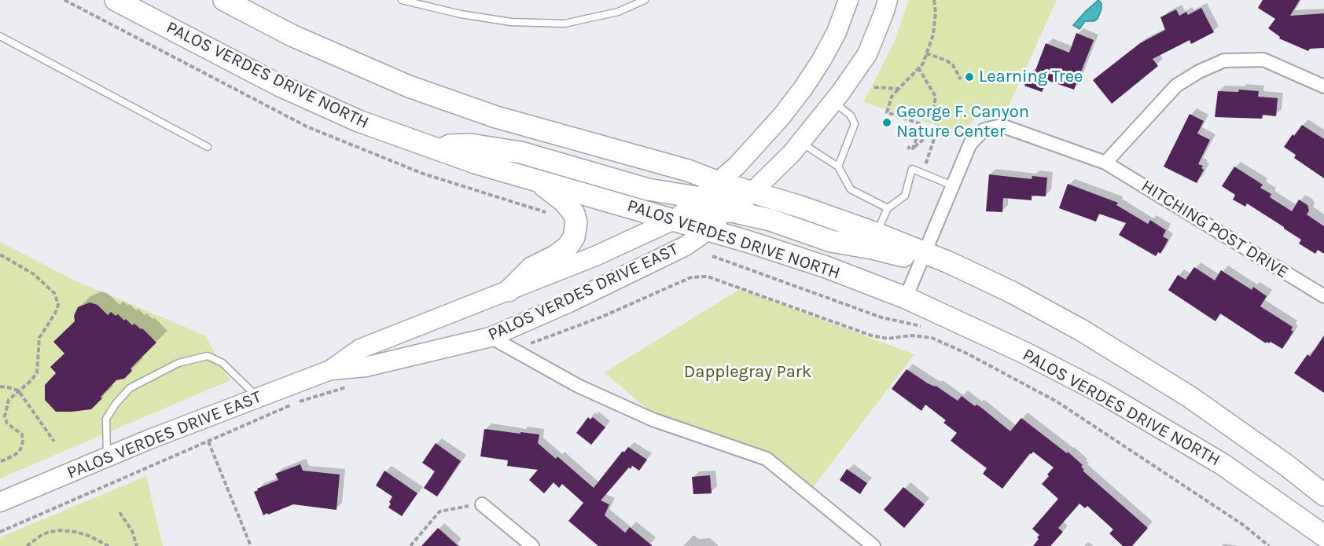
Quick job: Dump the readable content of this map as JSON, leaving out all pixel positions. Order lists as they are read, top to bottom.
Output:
{
  "streets": {
    "main road": ["PALOS VERDES DRIVE NORTH", "PALOS VERDES DRIVE EAST"],
    "street": ["HITCHING POST DRIVE"]
  },
  "crossings": [
    ["PALOS VERDES DRIVE NORTH", "HITCHING POST DRIVE"],
    ["PALOS VERDES DRIVE NORTH", "PALOS VERDES DRIVE EAST"]
  ],
  "parks": ["Dapplegray Park"],
  "places": ["Learning Tree", "George F. Canyon Nature Center"]
}
